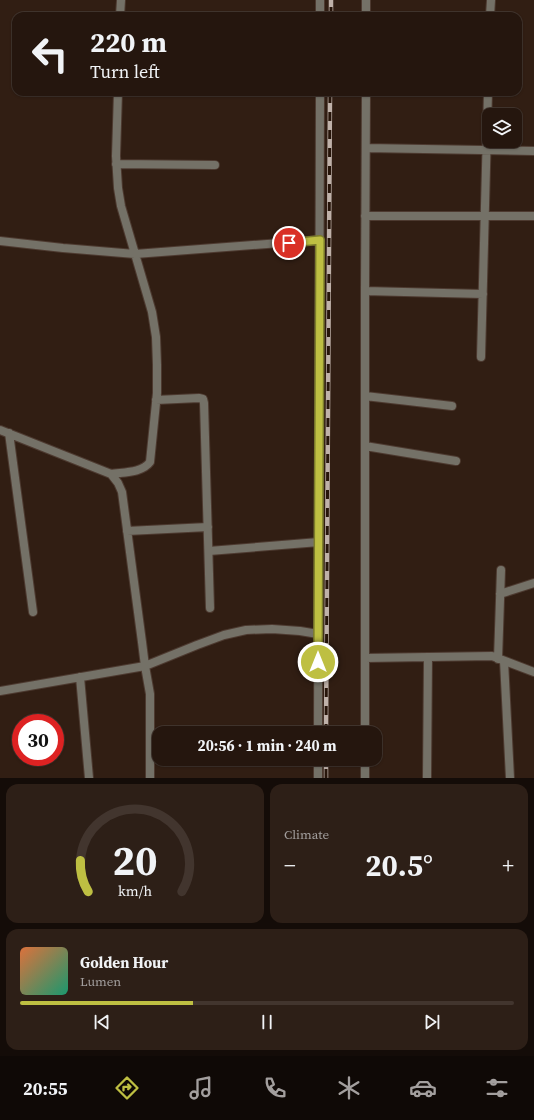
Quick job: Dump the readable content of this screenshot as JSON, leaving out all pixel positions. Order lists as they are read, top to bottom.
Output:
{
  "page": {
    "turn": ["220 m", "Turn left"],
    "limit": "30",
    "trip": "20:56 · 1 min · 240 m",
    "tile": "Climate",
    "heat": ["−", "20.5°", "+"],
    "song": ["Golden Hour", "Lumen"],
    "tabs": "20:55",
    "gauge": ["20", "km/h"]
  }
}
